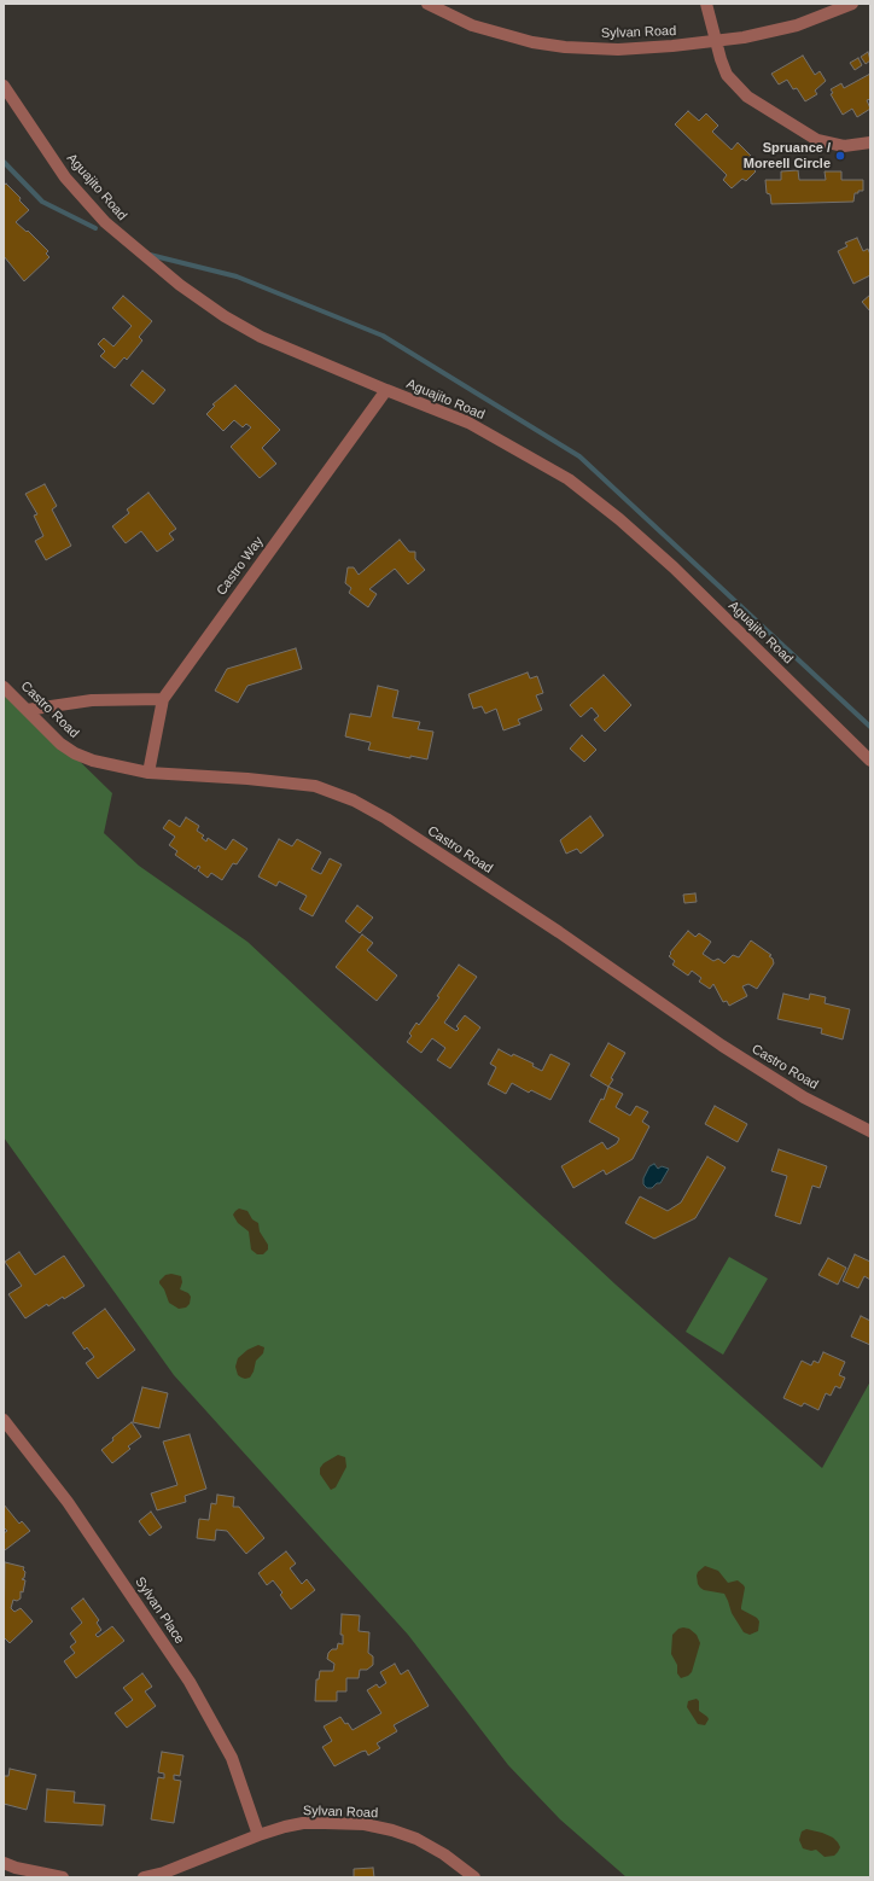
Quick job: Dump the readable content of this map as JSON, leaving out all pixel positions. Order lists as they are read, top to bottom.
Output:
{
  "streets": {
    "street": [
      "Sylvan Road",
      "Aguajito Road",
      "Castro Way",
      "Castro Road",
      "Sylvan Place"
    ]
  },
  "crossings": [
    ["Sylvan Road", "Sylvan Place"],
    ["Aguajito Road", "Castro Way"],
    ["Castro Way", "Castro Road"]
  ],
  "places": ["Spruance / Moreell Circle"]
}
